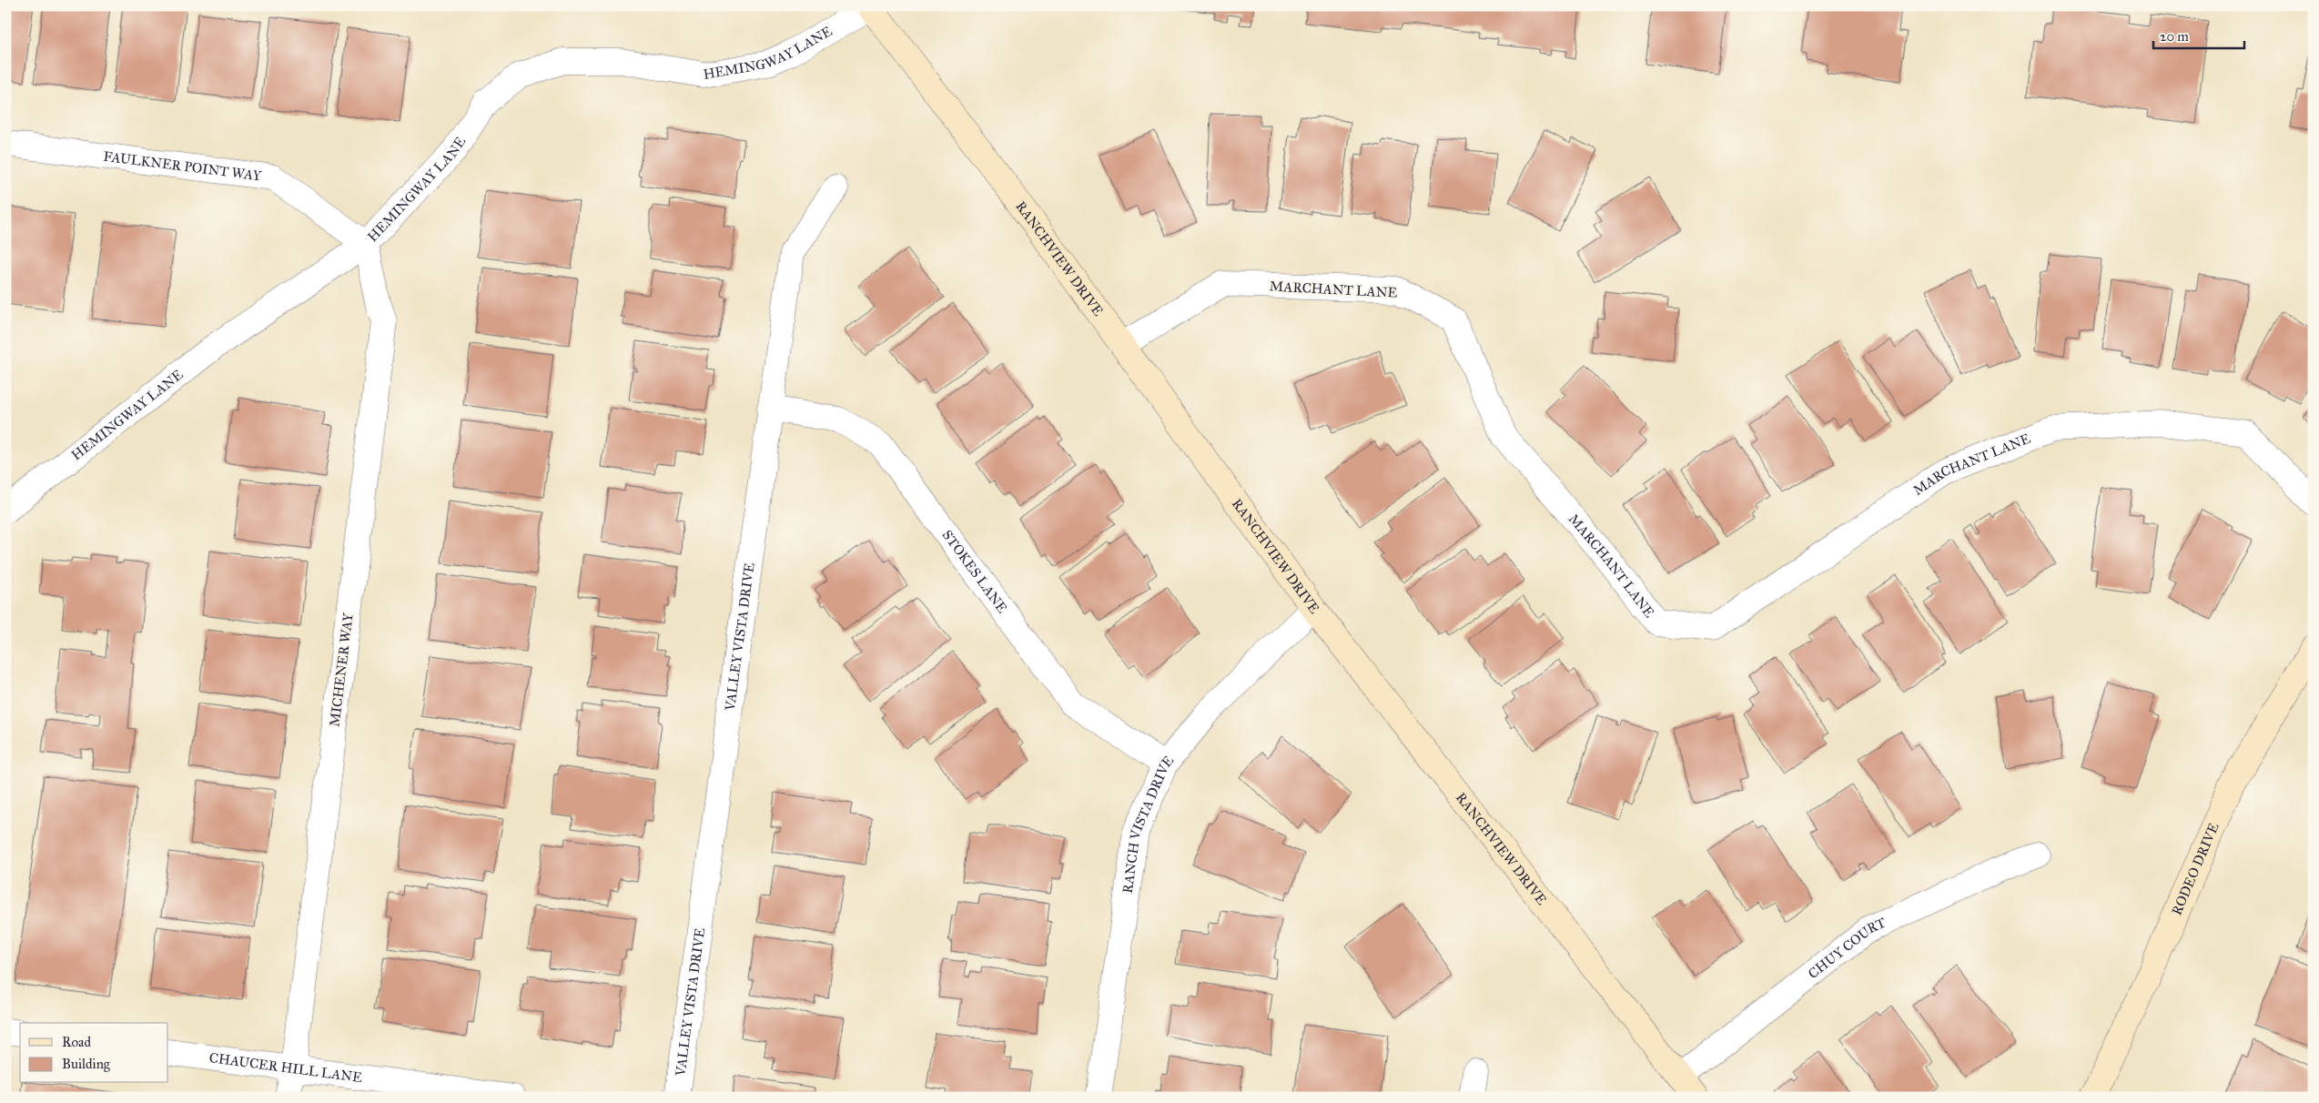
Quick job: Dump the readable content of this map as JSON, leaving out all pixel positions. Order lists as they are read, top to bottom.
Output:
{
  "streets": {
    "street": [
      "HEMINGWAY LANE",
      "FAULKNER POINT WAY",
      "RANCHVIEW DRIVE",
      "MARCHANT LANE",
      "STOKES LANE",
      "VALLEY VISTA DRIVE",
      "MICHENER WAY",
      "RANCH VISTA DRIVE",
      "RODEO DRIVE",
      "CHUY COURT",
      "CHAUCER HILL LANE"
    ]
  },
  "crossings": [
    ["HEMINGWAY LANE", "FAULKNER POINT WAY"],
    ["HEMINGWAY LANE", "RANCHVIEW DRIVE"],
    ["HEMINGWAY LANE", "MICHENER WAY"],
    ["FAULKNER POINT WAY", "MICHENER WAY"],
    ["RANCHVIEW DRIVE", "MARCHANT LANE"],
    ["RANCHVIEW DRIVE", "RANCH VISTA DRIVE"],
    ["RANCHVIEW DRIVE", "CHUY COURT"],
    ["STOKES LANE", "VALLEY VISTA DRIVE"],
    ["STOKES LANE", "RANCH VISTA DRIVE"],
    ["MICHENER WAY", "CHAUCER HILL LANE"]
  ],
  "legend": ["Road", "Building"],
  "scale_bar": "20 m"
}
